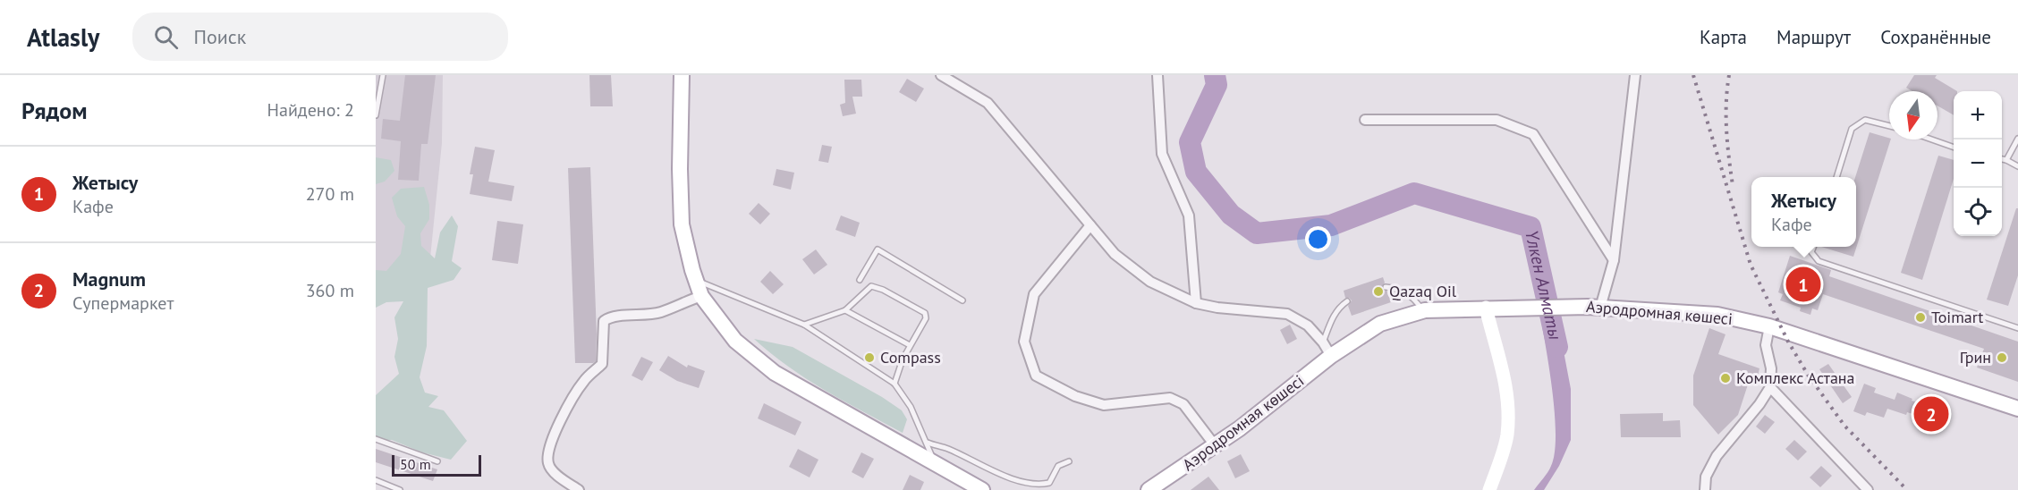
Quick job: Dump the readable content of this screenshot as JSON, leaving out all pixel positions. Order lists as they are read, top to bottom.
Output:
{
  "streets": {
    "main road": ["Аэродромная көшесі"]
  },
  "water": ["Үлкен Алматы"],
  "places": [
    "Qazaq Oil",
    "Toimart",
    "Compass",
    "Грин",
    "Комплекс Астана"
  ],
  "scale_bar": "50 m",
  "north": "bottom",
  "page": {
    "header": "Atlasly",
    "search": "Поиск",
    "nav": ["Карта", "Маршрут", "Сохранённые"],
    "heading": ["Рядом", "Найдено: 2"],
    "map_buttons": ["+", "−"],
    "list": [
      {
        "mark": "1",
        "name": "Жетысу",
        "note": "Кафе",
        "value": "270 m"
      },
      {
        "mark": "2",
        "name": "Magnum",
        "note": "Супермаркет",
        "value": "360 m"
      }
    ],
    "popup": ["Жетысу", "Кафе"],
    "pins": ["1", "2"],
    "scale": "50 m"
  }
}
